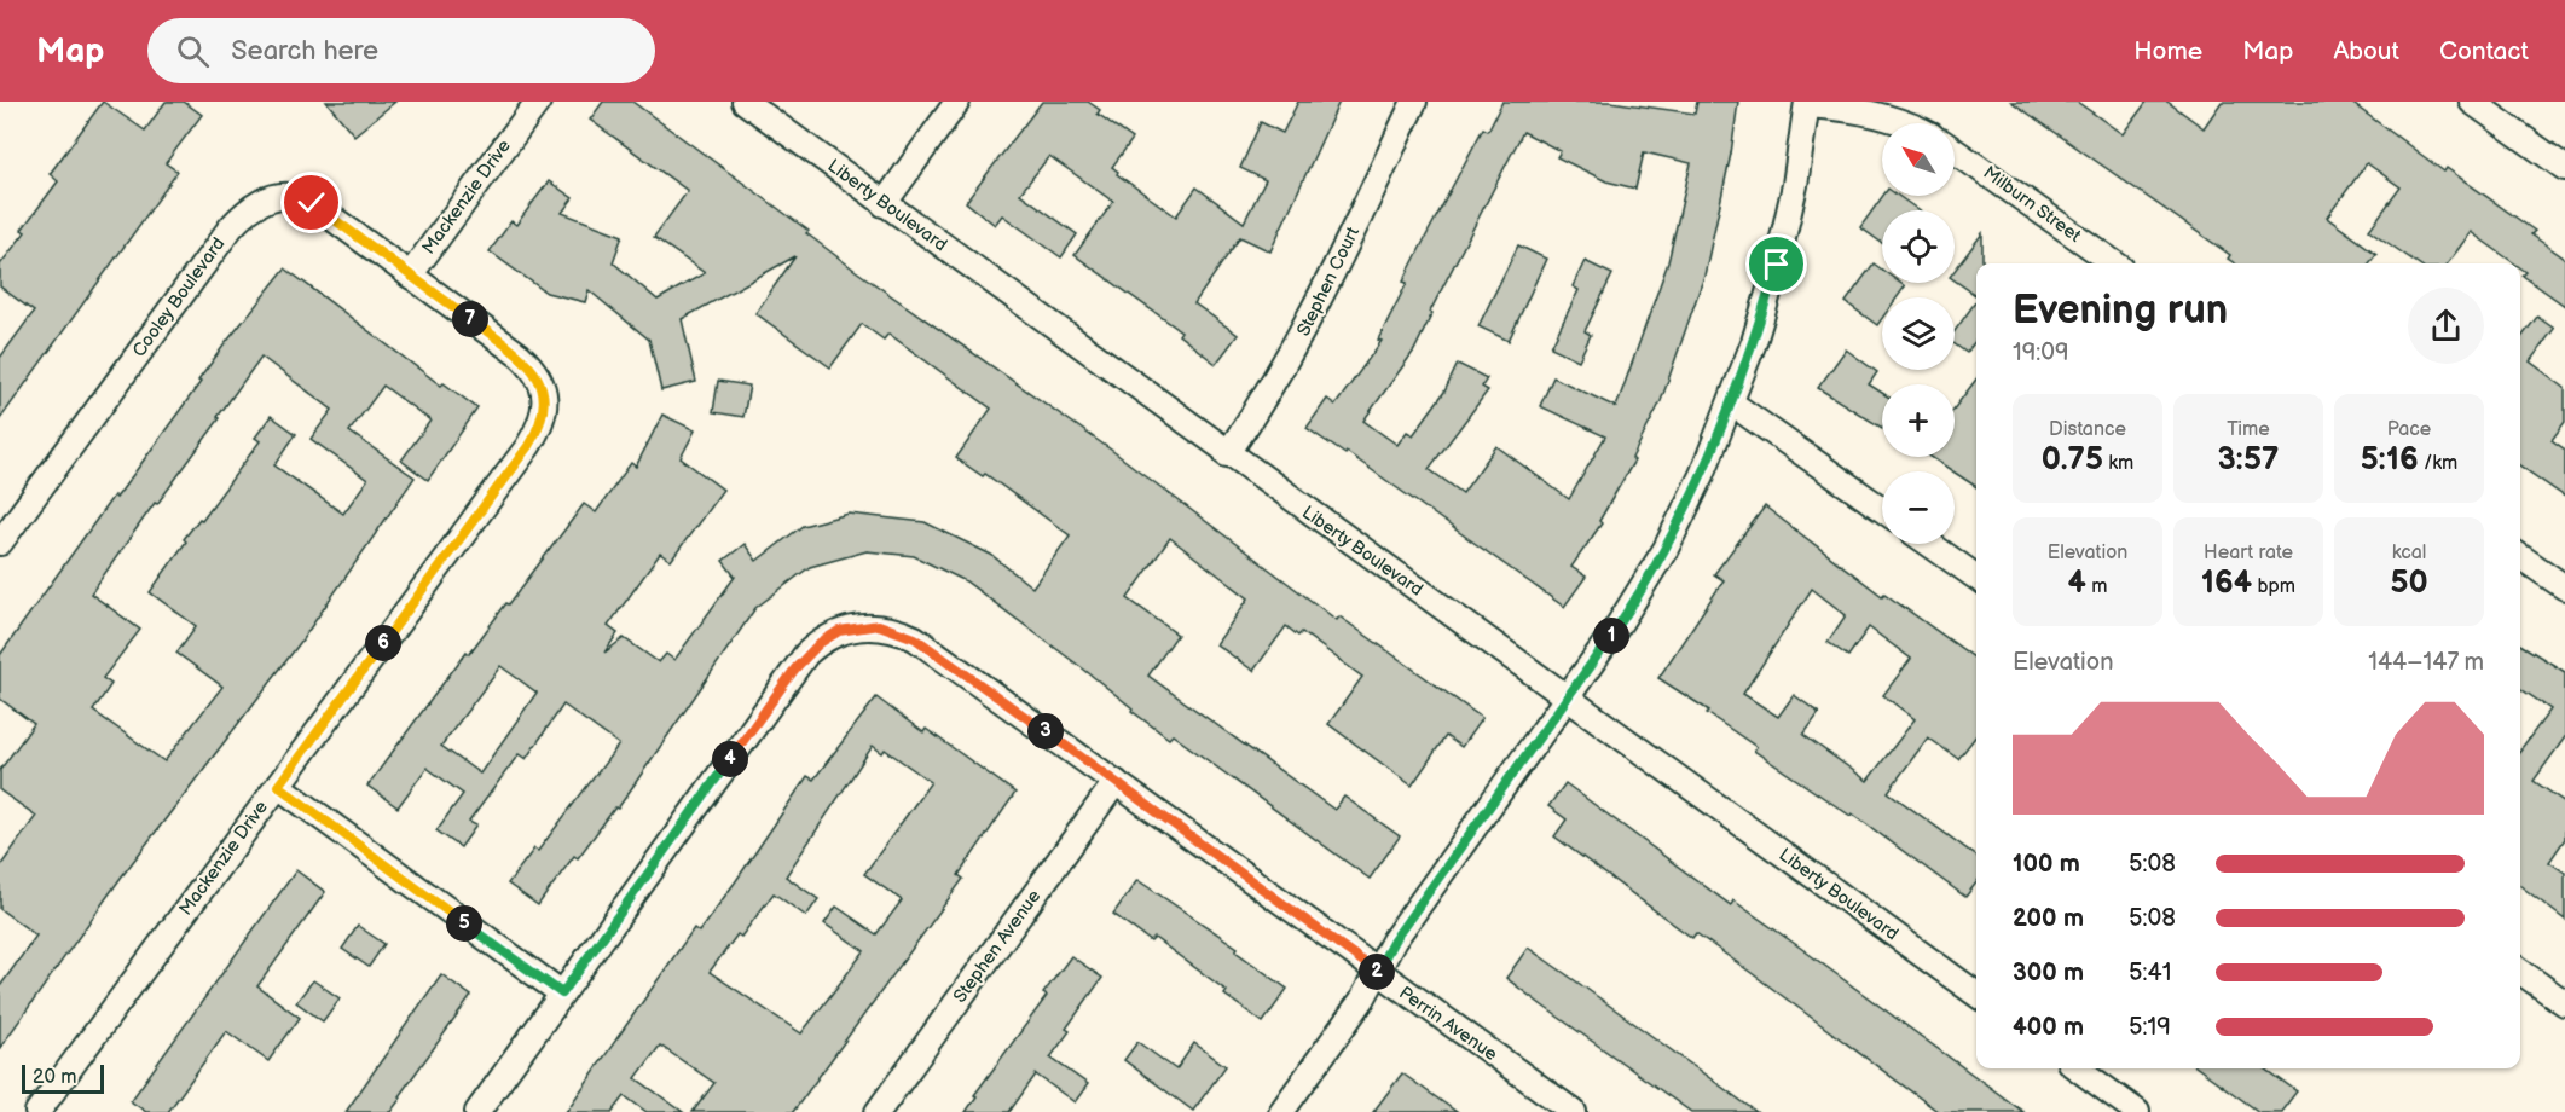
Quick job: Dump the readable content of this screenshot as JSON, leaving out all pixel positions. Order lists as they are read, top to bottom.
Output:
{
  "streets": {
    "street": [
      "Mackenzie Drive",
      "Milburn Street",
      "Liberty Boulevard",
      "Stephen Court",
      "Cooley Boulevard",
      "Stephen Avenue",
      "Perrin Avenue"
    ]
  },
  "crossings": [
    ["Mackenzie Drive", "Cooley Boulevard"],
    ["Liberty Boulevard", "Stephen Court"],
    ["Stephen Avenue", "Perrin Avenue"]
  ],
  "scale_bar": "20 m",
  "north": "top left",
  "page": {
    "header": "Map",
    "search": "Search here",
    "nav": [
      "Home",
      "Map",
      "About",
      "Contact"
    ],
    "map_buttons": ["+", "−"],
    "heading": ["Evening run", "19:09"],
    "pins": [
      "7",
      "1",
      "6",
      "3",
      "4",
      "5",
      "2"
    ],
    "stats": [
      ["Distance", "0.75 km"],
      ["Time", "3:57"],
      ["Pace", "5:16 /km"],
      ["Elevation", "4 m"],
      ["Heart rate", "164 bpm"],
      ["kcal", "50"]
    ],
    "chart": ["Elevation", "144–147 m"],
    "list": [
      {
        "name": "100 m",
        "note": "5:08"
      },
      {
        "name": "200 m",
        "note": "5:08"
      },
      {
        "name": "300 m",
        "note": "5:41"
      },
      {
        "name": "400 m",
        "note": "5:19"
      }
    ],
    "scale": "20 m"
  }
}
